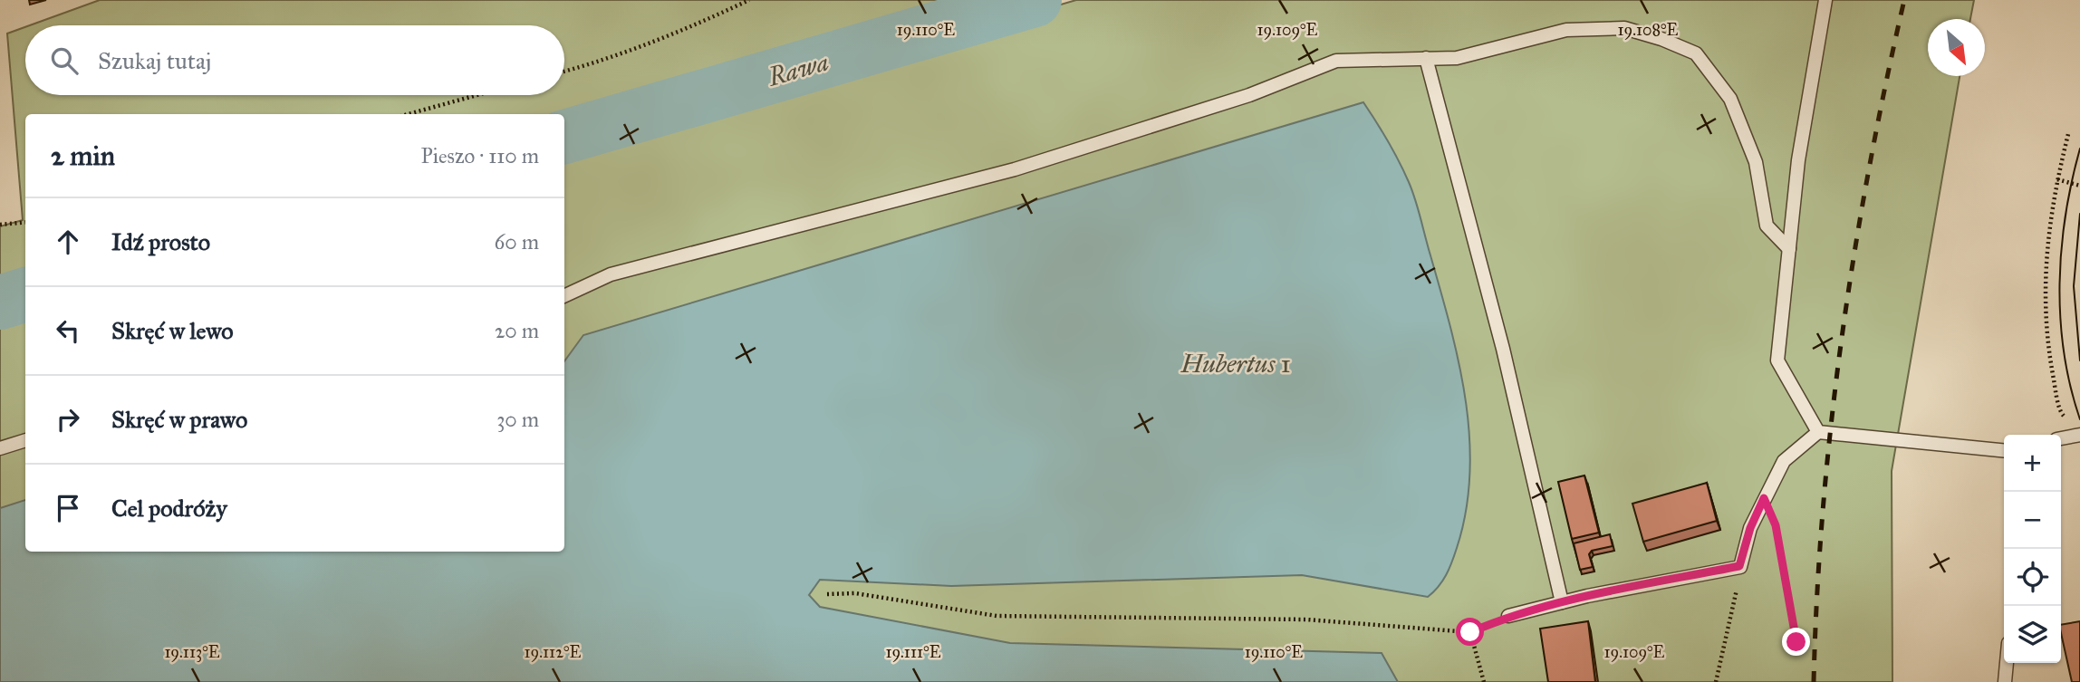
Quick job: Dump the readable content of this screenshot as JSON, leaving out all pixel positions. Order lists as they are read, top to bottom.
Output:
{
  "water": ["Rawa", "Hubertus 1"],
  "north": "bottom right",
  "page": {
    "search": "Szukaj tutaj",
    "heading": ["2 min", "Pieszo · 110 m"],
    "list": [
      ["Idź prosto", "60 m"],
      ["Skręć w lewo", "20 m"],
      ["Skręć w prawo", "30 m"],
      "Cel podróży"
    ],
    "map_buttons": ["+", "−"]
  },
  "coordinates": [
    "19.110°E",
    "19.109°E",
    "19.108°E",
    "19.113°E",
    "19.112°E",
    "19.111°E"
  ]
}
